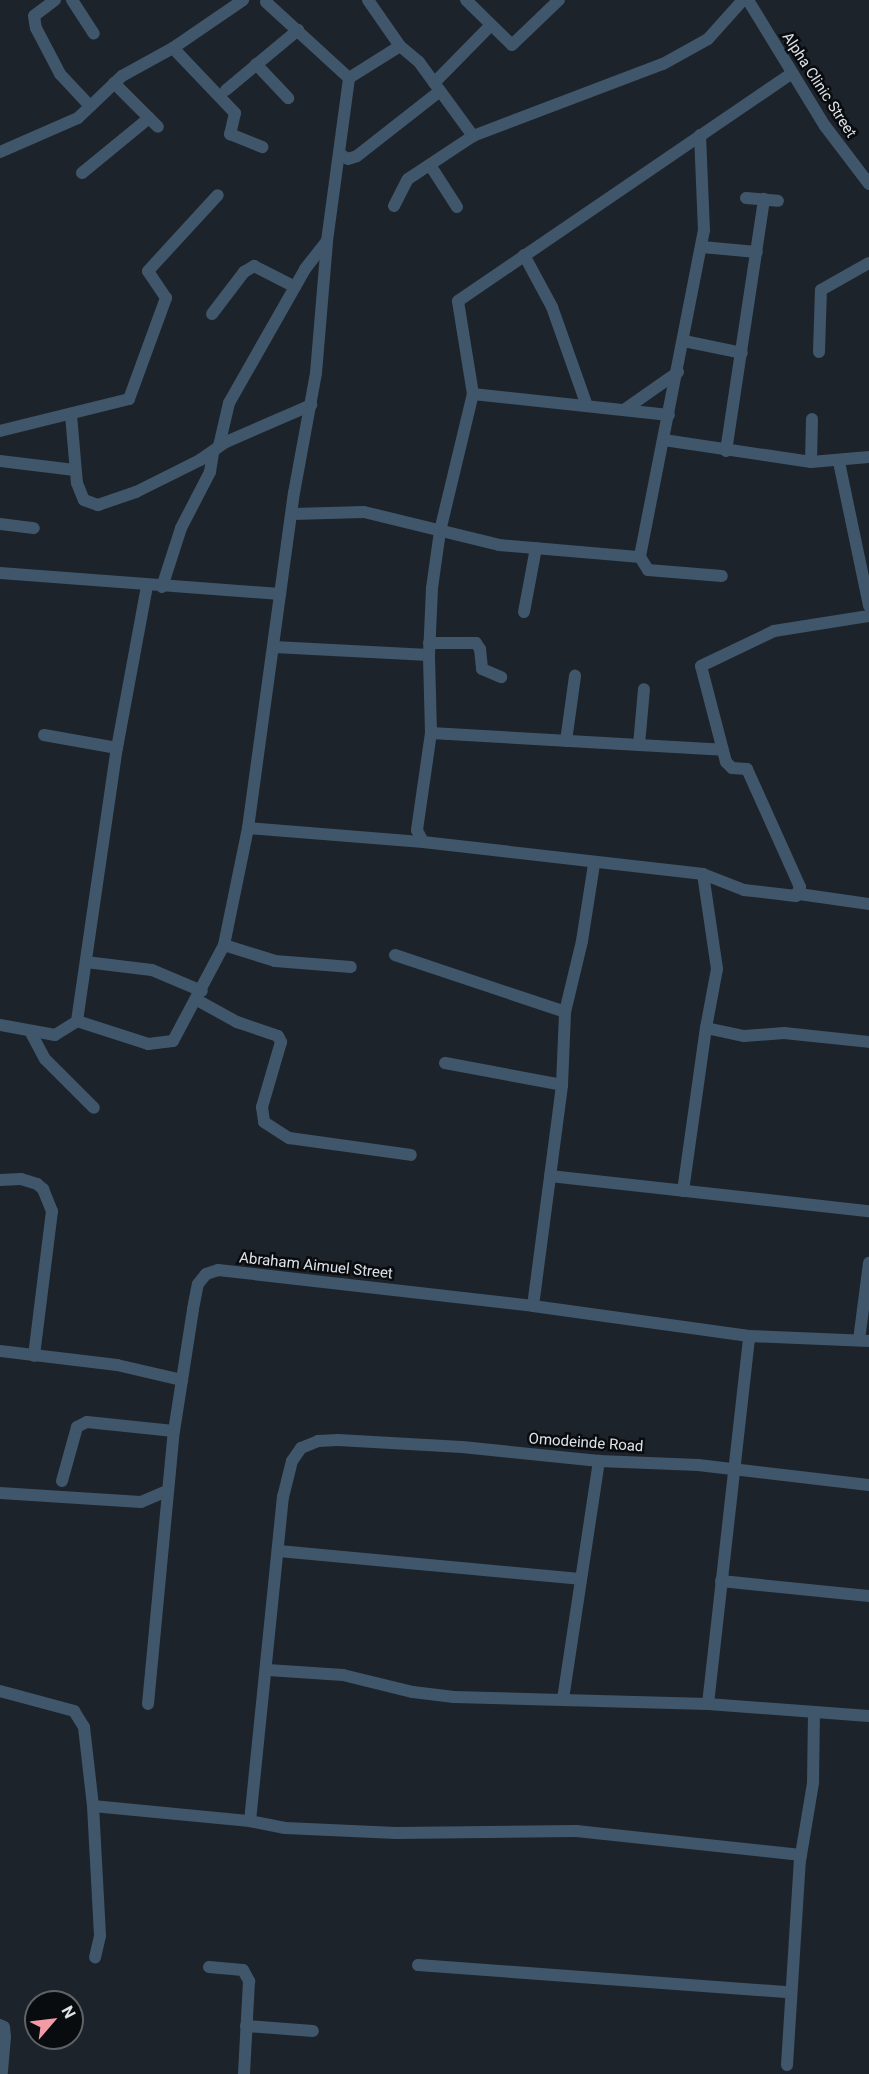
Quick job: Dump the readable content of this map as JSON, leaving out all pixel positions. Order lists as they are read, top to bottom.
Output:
{
  "streets": {
    "street": ["Alpha Clinic Street", "Abraham Aimuel Street", "Omodeinde Road"]
  },
  "north": "top right"
}
